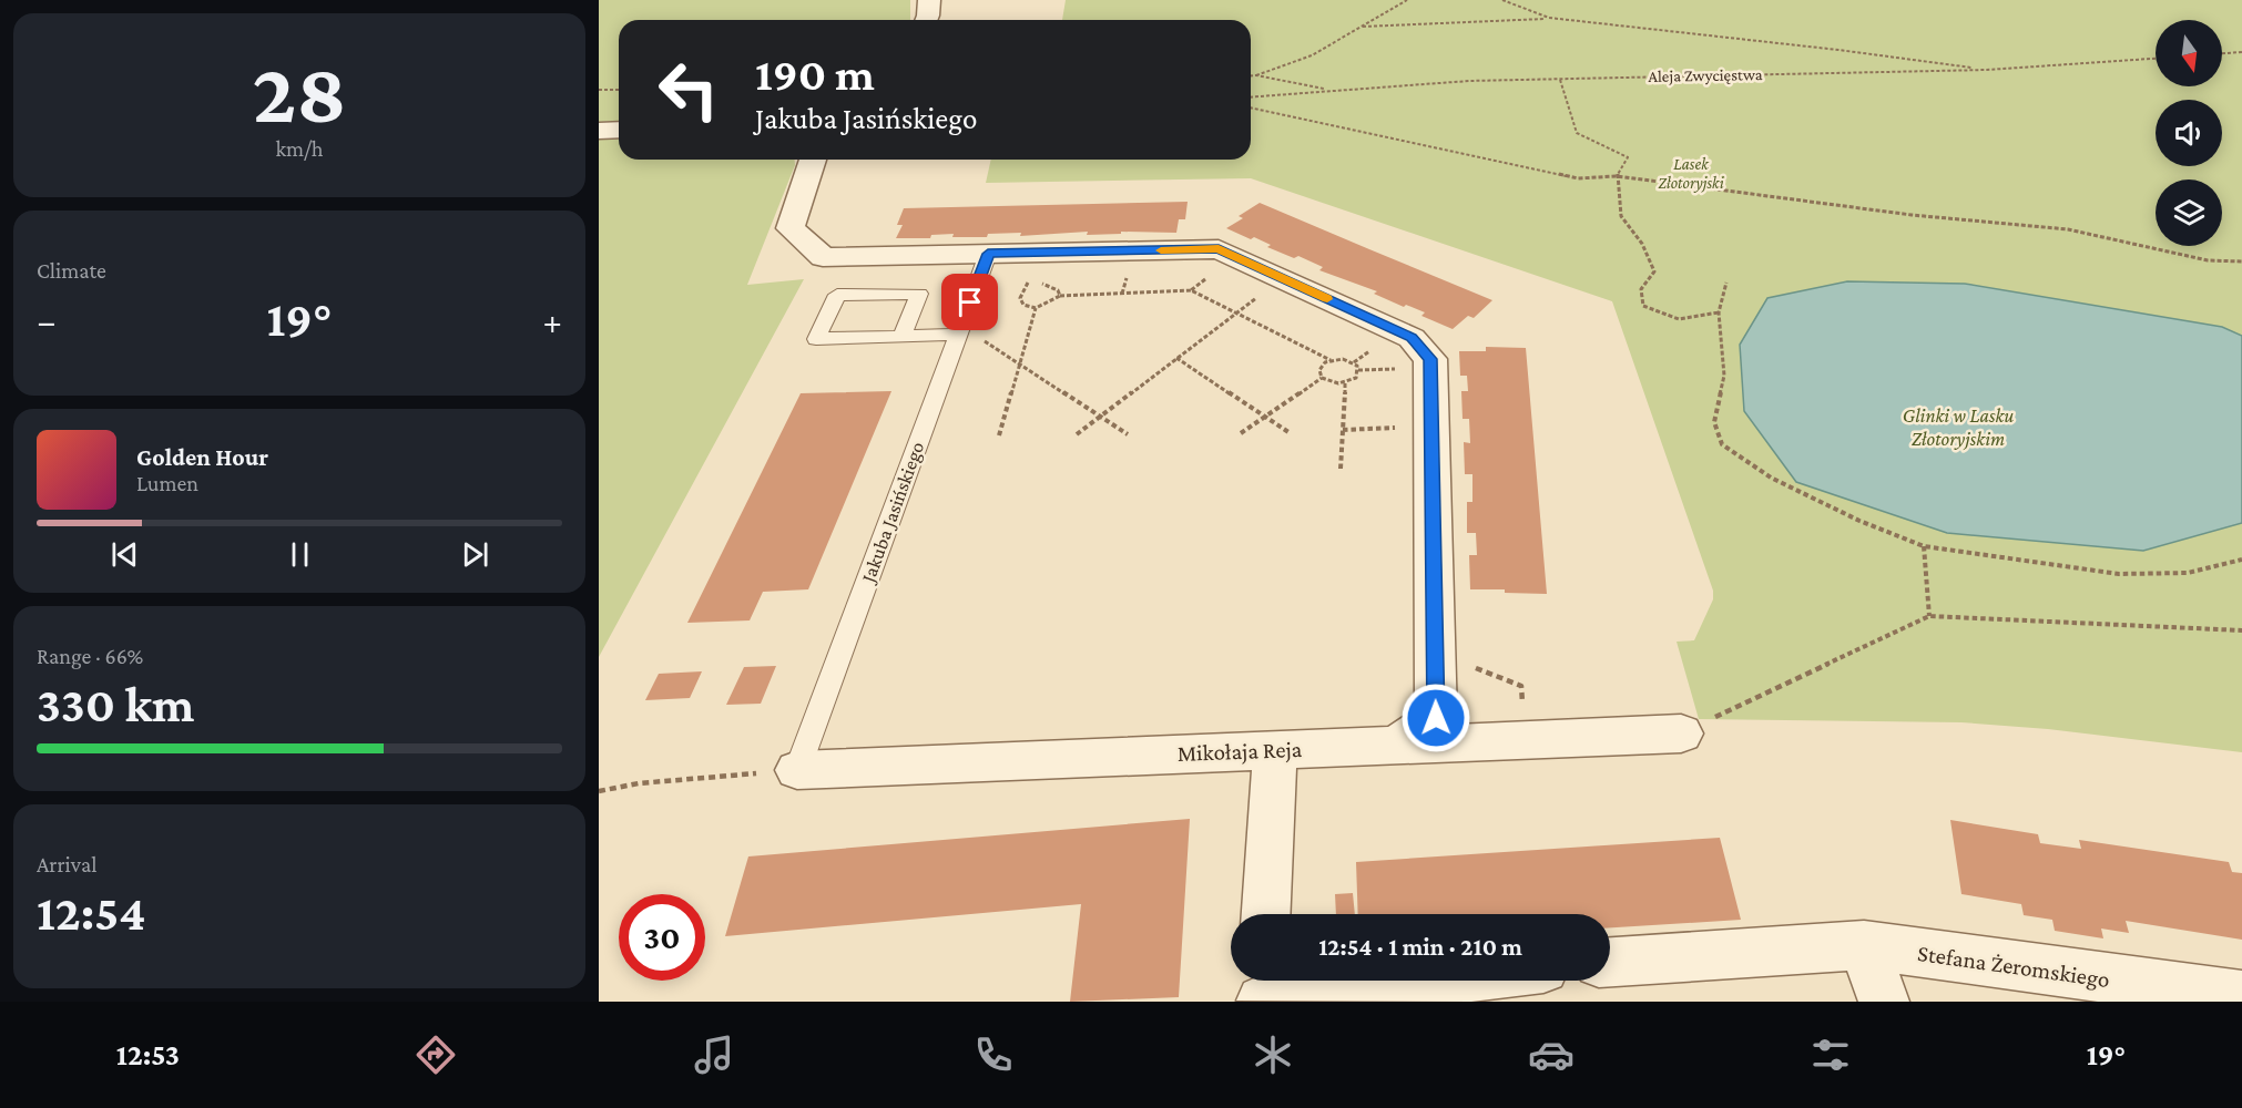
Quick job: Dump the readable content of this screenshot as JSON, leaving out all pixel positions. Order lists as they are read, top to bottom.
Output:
{
  "streets": {
    "street": ["Mikołaja Reja", "Stefana Żeromskiego"],
    "lane": ["Jakuba Jasińskiego"],
    "path": ["Aleja Zwycięstwa"]
  },
  "crossings": [
    ["Jakuba Jasińskiego", "Mikołaja Reja"]
  ],
  "parks": ["Lasek Złotoryjski", "Glinki w Lasku Złotoryjskim"],
  "north": "bottom",
  "page": {
    "tile": [
      ["28", "km/h"],
      "Climate",
      ["Range · 66%", "330 km"],
      ["Arrival", "12:54"]
    ],
    "turn": ["190 m", "Jakuba Jasińskiego"],
    "heat": ["−", "19°", "+"],
    "song": ["Golden Hour", "Lumen"],
    "limit": "30",
    "trip": "12:54 · 1 min · 210 m",
    "tabs": ["12:53", "19°"]
  }
}
